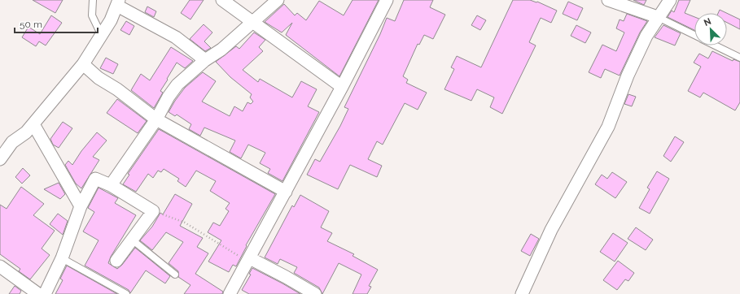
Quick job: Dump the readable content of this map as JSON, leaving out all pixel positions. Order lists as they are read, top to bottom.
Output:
{
  "scale_bar": "50 m",
  "north": "top left"
}
